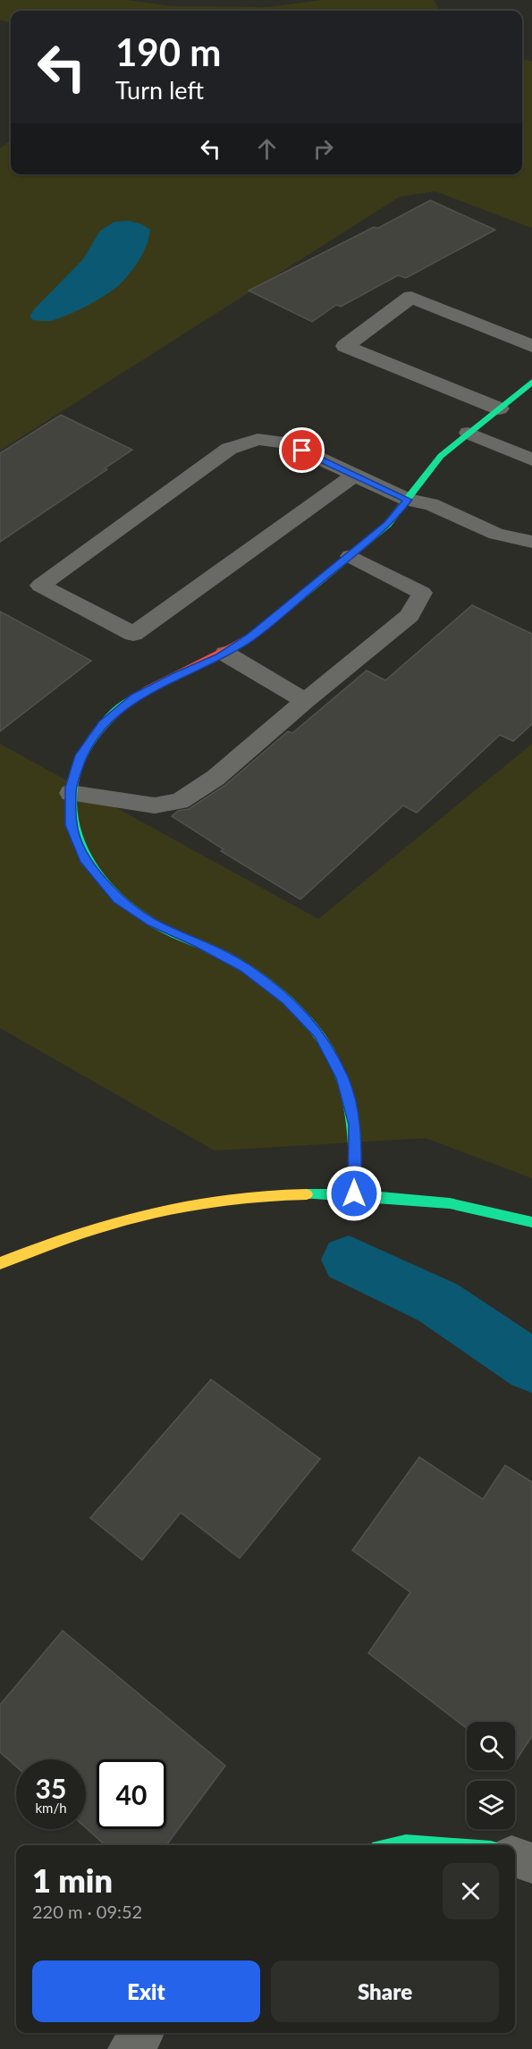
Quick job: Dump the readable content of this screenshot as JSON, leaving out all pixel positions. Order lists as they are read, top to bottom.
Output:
{
  "page": {
    "turn": ["190 m", "Turn left"],
    "speed": "35 km/h",
    "limit": "40",
    "heading": ["1 min", "220 m · 09:52"],
    "buttons": ["Exit", "Share"]
  }
}
